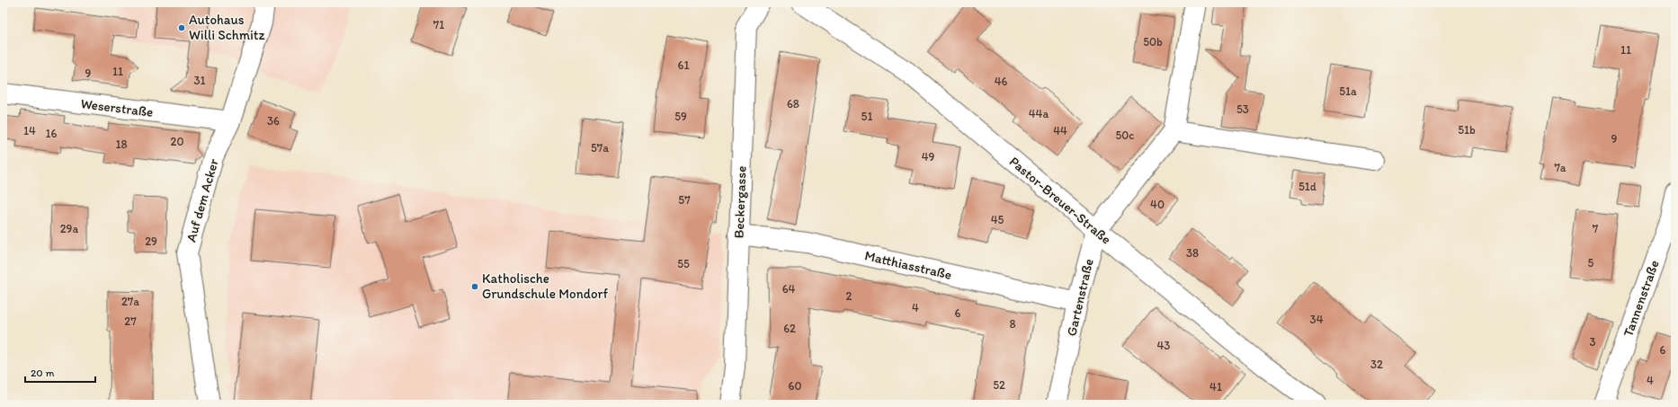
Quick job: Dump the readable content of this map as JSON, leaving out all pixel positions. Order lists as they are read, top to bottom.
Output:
{
  "streets": {
    "street": [
      "Weserstraße",
      "Auf dem Acker",
      "Pastor-Breuer-Straße",
      "Beckergasse",
      "Matthiasstraße",
      "Gartenstraße",
      "Tannenstraße"
    ]
  },
  "crossings": [
    ["Weserstraße", "Auf dem Acker"],
    ["Pastor-Breuer-Straße", "Gartenstraße"],
    ["Beckergasse", "Matthiasstraße"],
    ["Matthiasstraße", "Gartenstraße"]
  ],
  "places": ["Autohaus Willi Schmitz", "Katholische Grundschule Mondorf"],
  "house_numbers": [
    "71",
    "50b",
    "11",
    "61",
    "11",
    "9",
    "31",
    "46",
    "51a",
    "68",
    "53",
    "44a",
    "59",
    "51",
    "36",
    "51b",
    "14",
    "44",
    "16",
    "50c",
    "9",
    "20",
    "18",
    "57a",
    "49",
    "7a",
    "51d",
    "57",
    "40",
    "45",
    "29a",
    "7",
    "29",
    "38",
    "5",
    "55",
    "64",
    "2",
    "27a",
    "4",
    "6",
    "34",
    "27",
    "8",
    "62",
    "3",
    "43",
    "6",
    "32",
    "4",
    "52",
    "60",
    "41"
  ],
  "scale_bar": "20 m"
}
